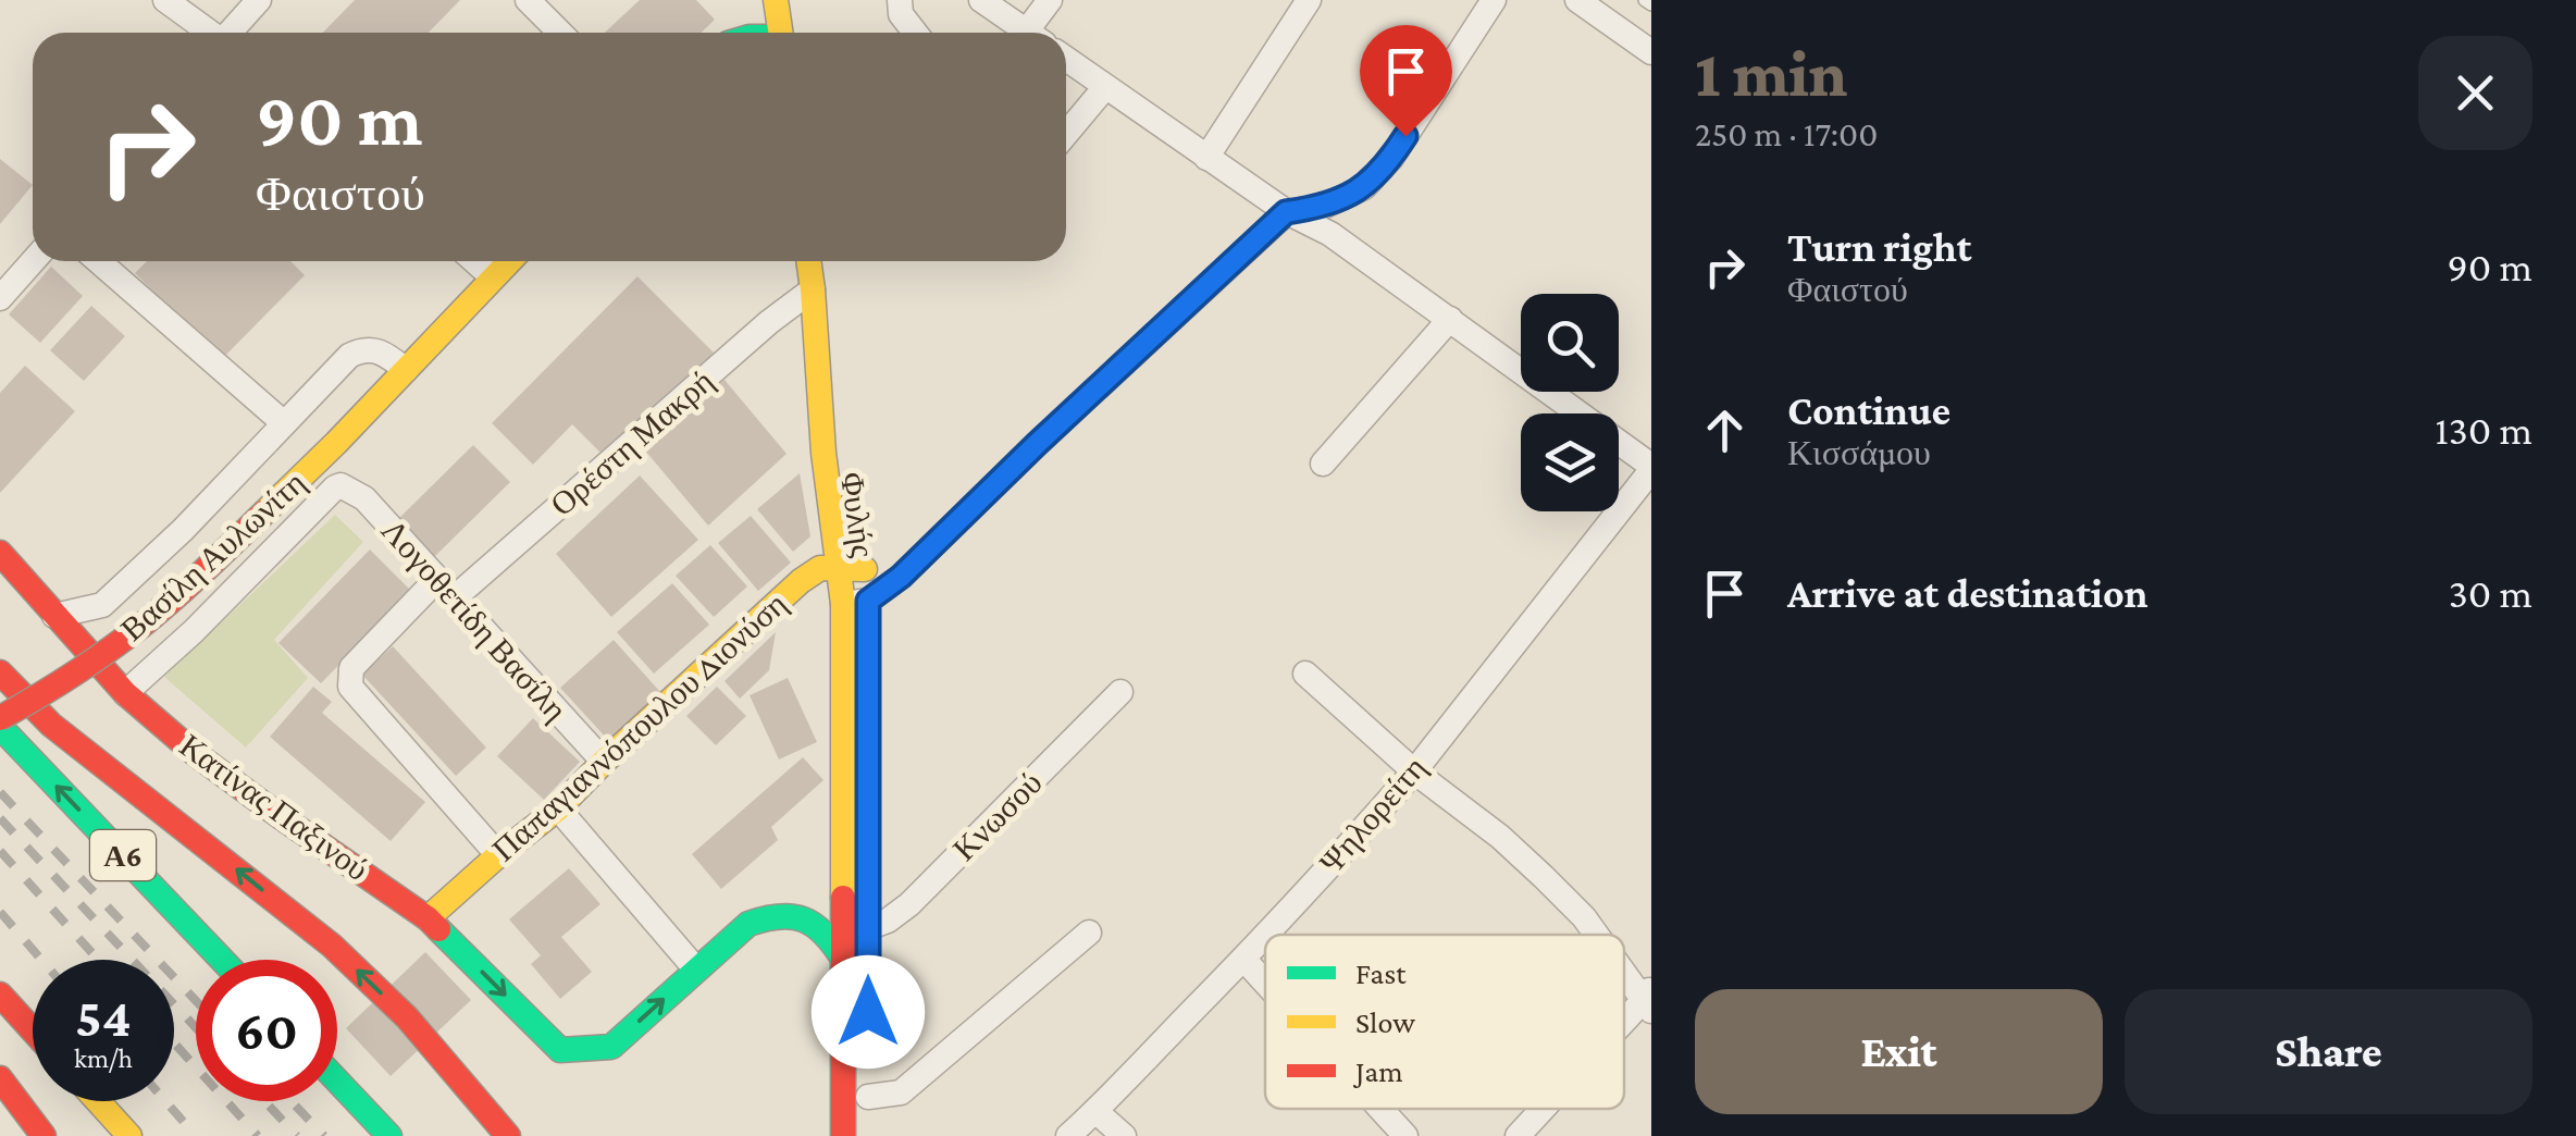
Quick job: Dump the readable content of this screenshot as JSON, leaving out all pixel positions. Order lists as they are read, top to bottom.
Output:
{
  "streets": {
    "main road": [
      "Φυλής",
      "Βασίλη Αυλωνίτη",
      "Παπαγιαννόπουλου Διονύση",
      "Κατίνας Παξινού",
      "Α6"
    ],
    "street": [
      "Ορέστη Μακρή",
      "Λογοθετίδη Βασίλη",
      "Ψηλορείτη",
      "Κνωσού"
    ]
  },
  "crossings": [
    ["Ορέστη Μακρή", "Φυλής"],
    ["Ορέστη Μακρή", "Λογοθετίδη Βασίλη"],
    ["Ορέστη Μακρή", "Παπαγιαννόπουλου Διονύση"],
    ["Φυλής", "Παπαγιαννόπουλου Διονύση"],
    ["Βασίλη Αυλωνίτη", "Λογοθετίδη Βασίλη"],
    ["Βασίλη Αυλωνίτη", "Κατίνας Παξινού"],
    ["Βασίλη Αυλωνίτη", "Α6"],
    ["Λογοθετίδη Βασίλη", "Παπαγιαννόπουλου Διονύση"],
    ["Παπαγιαννόπουλου Διονύση", "Κατίνας Παξινού"]
  ],
  "legend": ["Fast", "Slow", "Jam"],
  "page": {
    "heading": ["1 min", "250 m · 17:00"],
    "turn": ["90 m", "Φαιστού"],
    "list": [
      {
        "name": "Turn right",
        "note": "Φαιστού",
        "value": "90 m"
      },
      {
        "name": "Continue",
        "note": "Κισσάμου",
        "value": "130 m"
      },
      {
        "name": "Arrive at destination",
        "value": "30 m"
      }
    ],
    "speed": "54 km/h",
    "limit": "60",
    "buttons": ["Exit", "Share"]
  }
}
